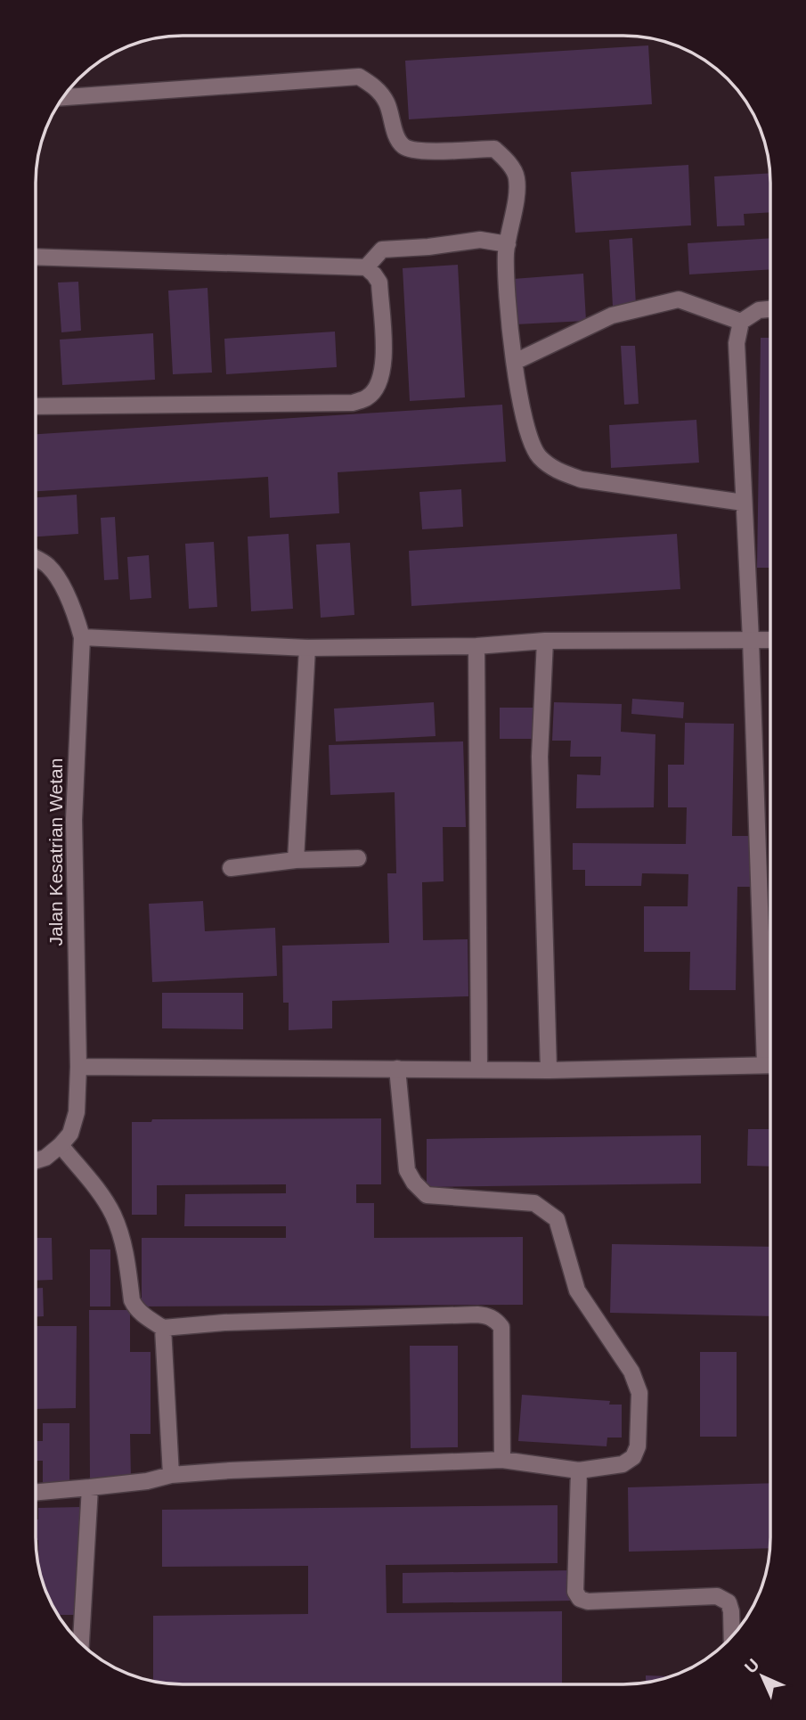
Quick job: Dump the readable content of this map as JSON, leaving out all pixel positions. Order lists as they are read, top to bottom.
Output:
{
  "streets": {
    "street": ["Jalan Kesatrian Wetan"]
  },
  "north": "top left"
}
